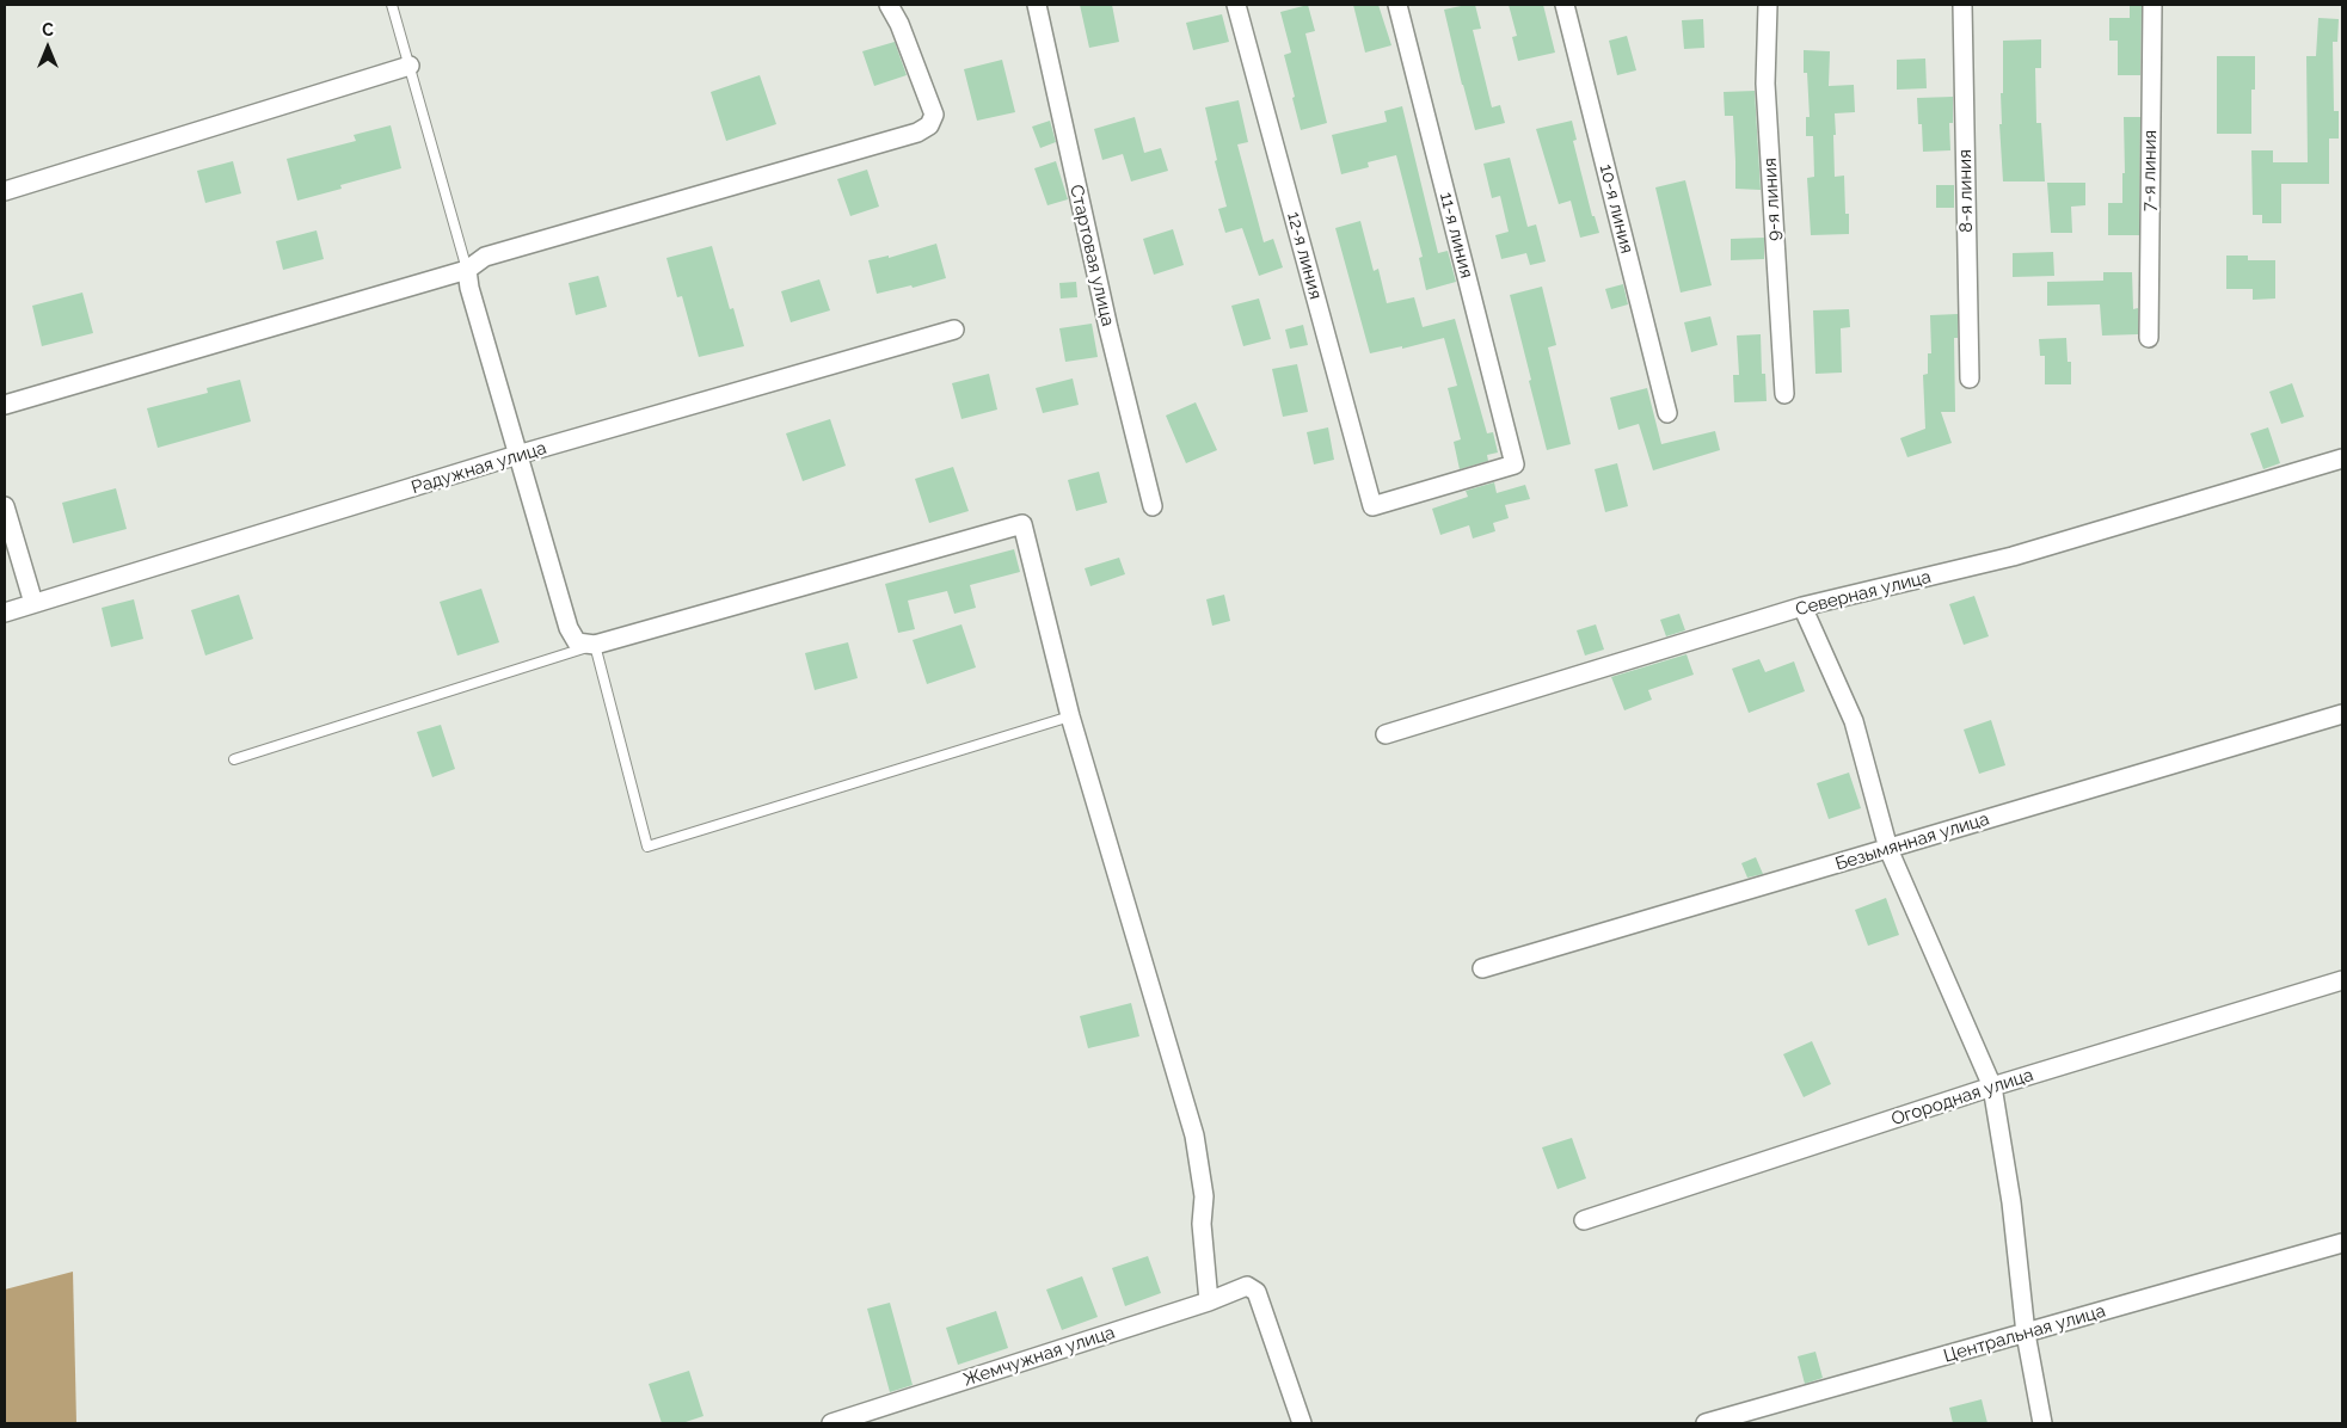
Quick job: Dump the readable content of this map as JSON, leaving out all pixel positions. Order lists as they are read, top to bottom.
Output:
{
  "streets": {
    "street": [
      "7-я линия",
      "8-я линия",
      "9-я линия",
      "10-я линия",
      "11-я линия",
      "Стартовая улица",
      "12-я линия",
      "Радужная улица",
      "Северная улица",
      "Безымянная улица",
      "Огородная улица",
      "Центральная улица",
      "Жемчужная улица"
    ]
  },
  "crossings": [
    ["11-я линия", "12-я линия"]
  ],
  "north": "top"
}
